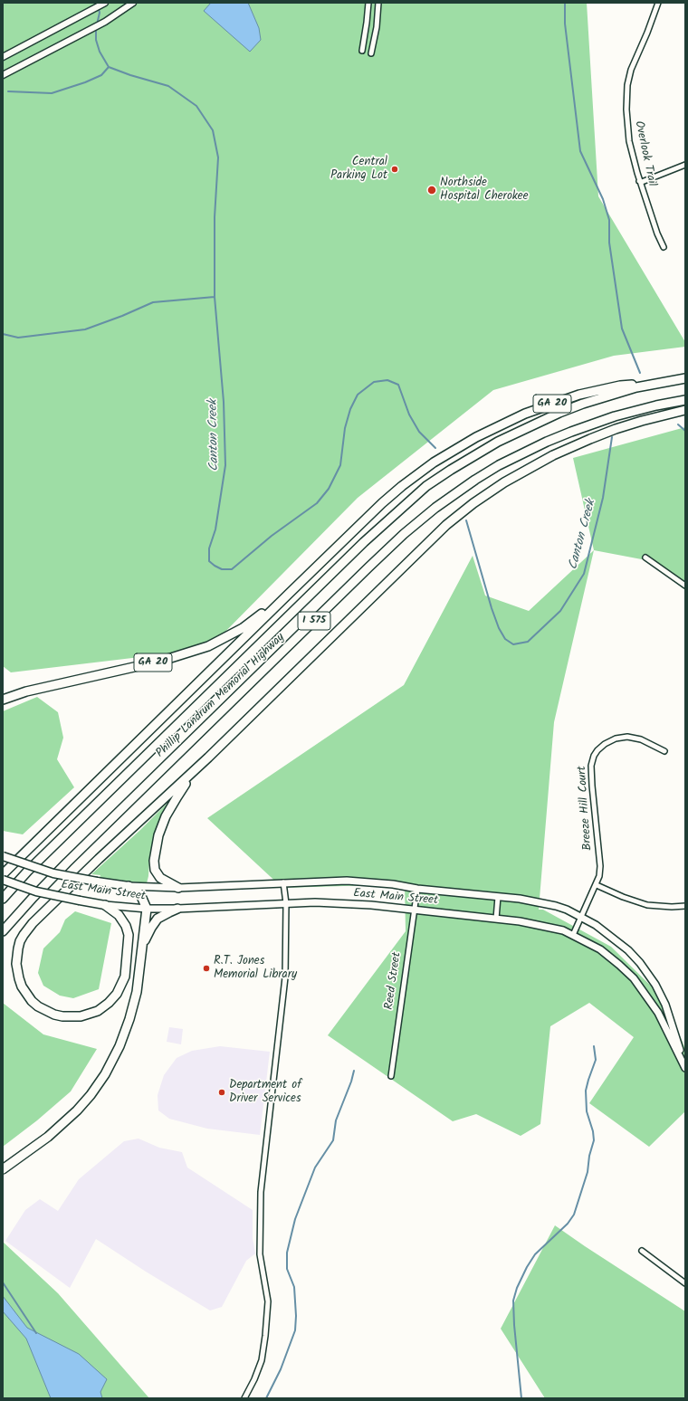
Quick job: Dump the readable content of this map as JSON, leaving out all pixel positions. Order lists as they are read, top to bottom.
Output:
{
  "streets": {
    "highway": ["GA 20", "I 575", "Phillip Landrum Memorial Highway"],
    "main road": ["East Main Street"],
    "street": ["Overlook Trail", "Breeze Hill Court", "Reed Street"]
  },
  "crossings": [
    ["GA 20", "Phillip Landrum Memorial Highway"],
    ["Breeze Hill Court", "East Main Street"],
    ["East Main Street", "Reed Street"]
  ],
  "water": ["Canton Creek"],
  "places": [
    "Central Parking Lot",
    "Northside Hospital Cherokee",
    "R.T. Jones Memorial Library",
    "Department of Driver Services"
  ]
}
